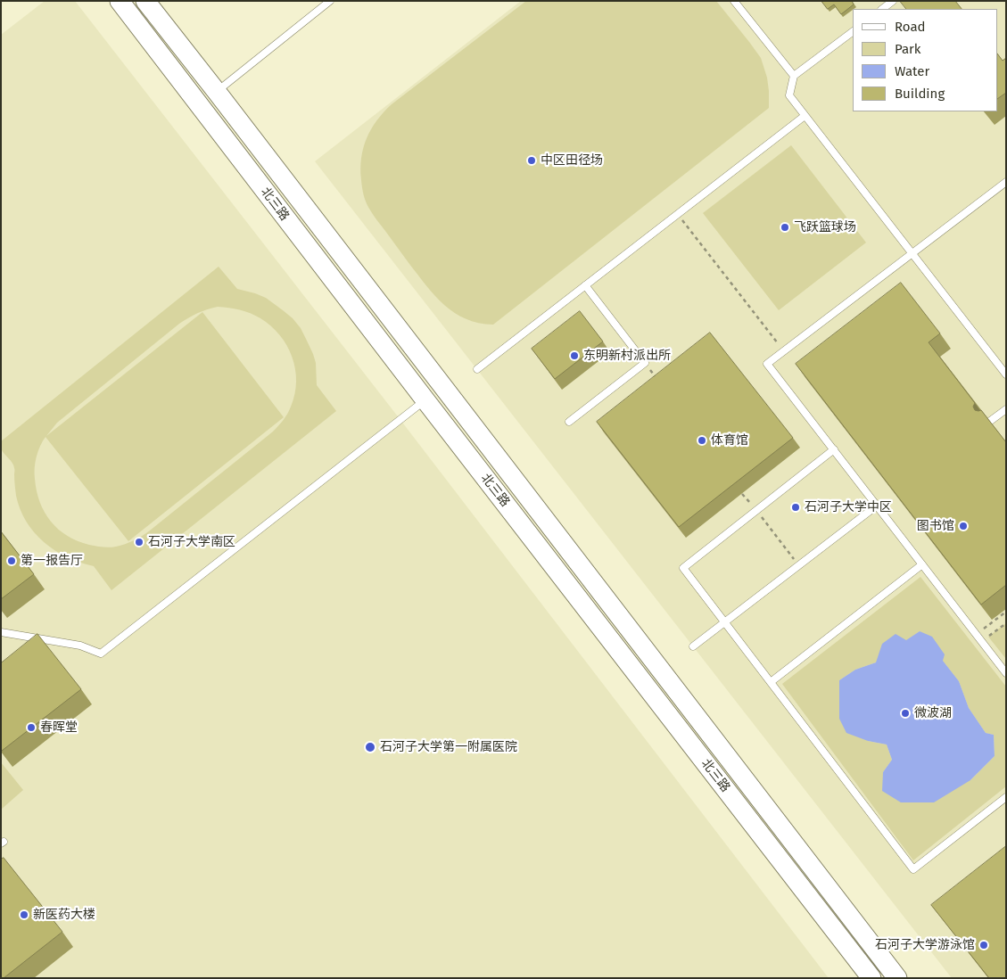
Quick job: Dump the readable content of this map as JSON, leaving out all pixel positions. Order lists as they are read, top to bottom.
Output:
{
  "streets": {
    "main road": ["北三路"]
  },
  "places": [
    "中区田径场",
    "飞跃篮球场",
    "东明新村派出所",
    "体育馆",
    "石河子大学中区",
    "图书馆",
    "石河子大学南区",
    "第一报告厅",
    "微波湖",
    "春晖堂",
    "石河子大学第一附属医院",
    "新医药大楼",
    "石河子大学游泳馆"
  ],
  "legend": [
    "Road",
    "Park",
    "Water",
    "Building"
  ]
}
